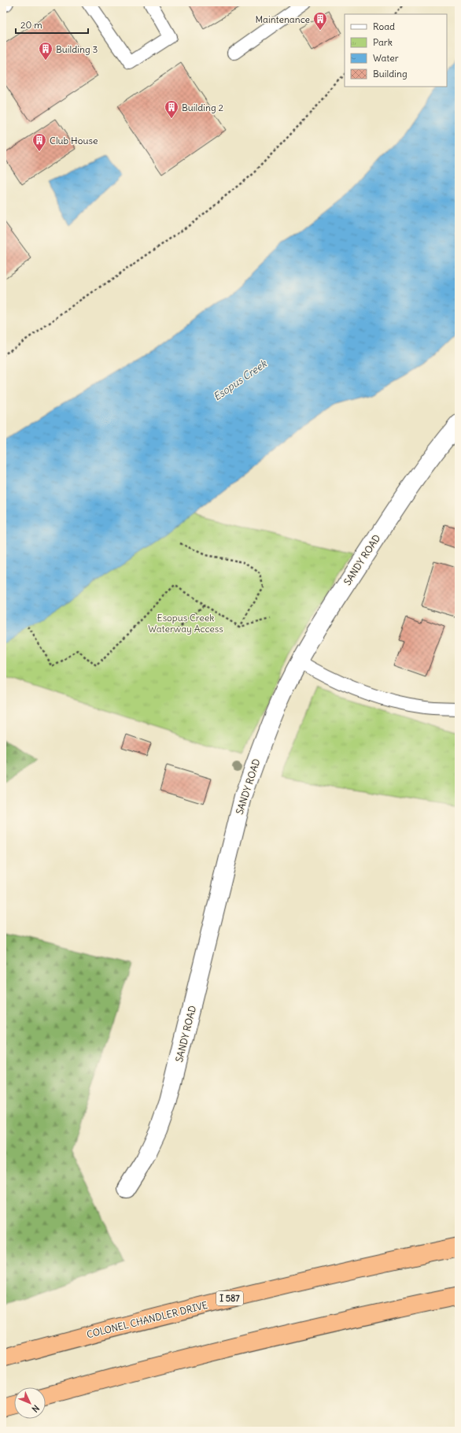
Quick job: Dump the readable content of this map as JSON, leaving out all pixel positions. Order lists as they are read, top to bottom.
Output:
{
  "streets": {
    "highway": ["I 587", "COLONEL CHANDLER DRIVE"],
    "street": ["SANDY ROAD"]
  },
  "water": ["Esopus Creek"],
  "parks": ["Esopus Creek Waterway Access"],
  "places": {
    "building": [
      "Maintenance",
      "Building 3",
      "Building 2",
      "Club House"
    ]
  },
  "legend": [
    "Road",
    "Park",
    "Water",
    "Building"
  ],
  "scale_bar": "20 m",
  "north": "bottom right"
}
